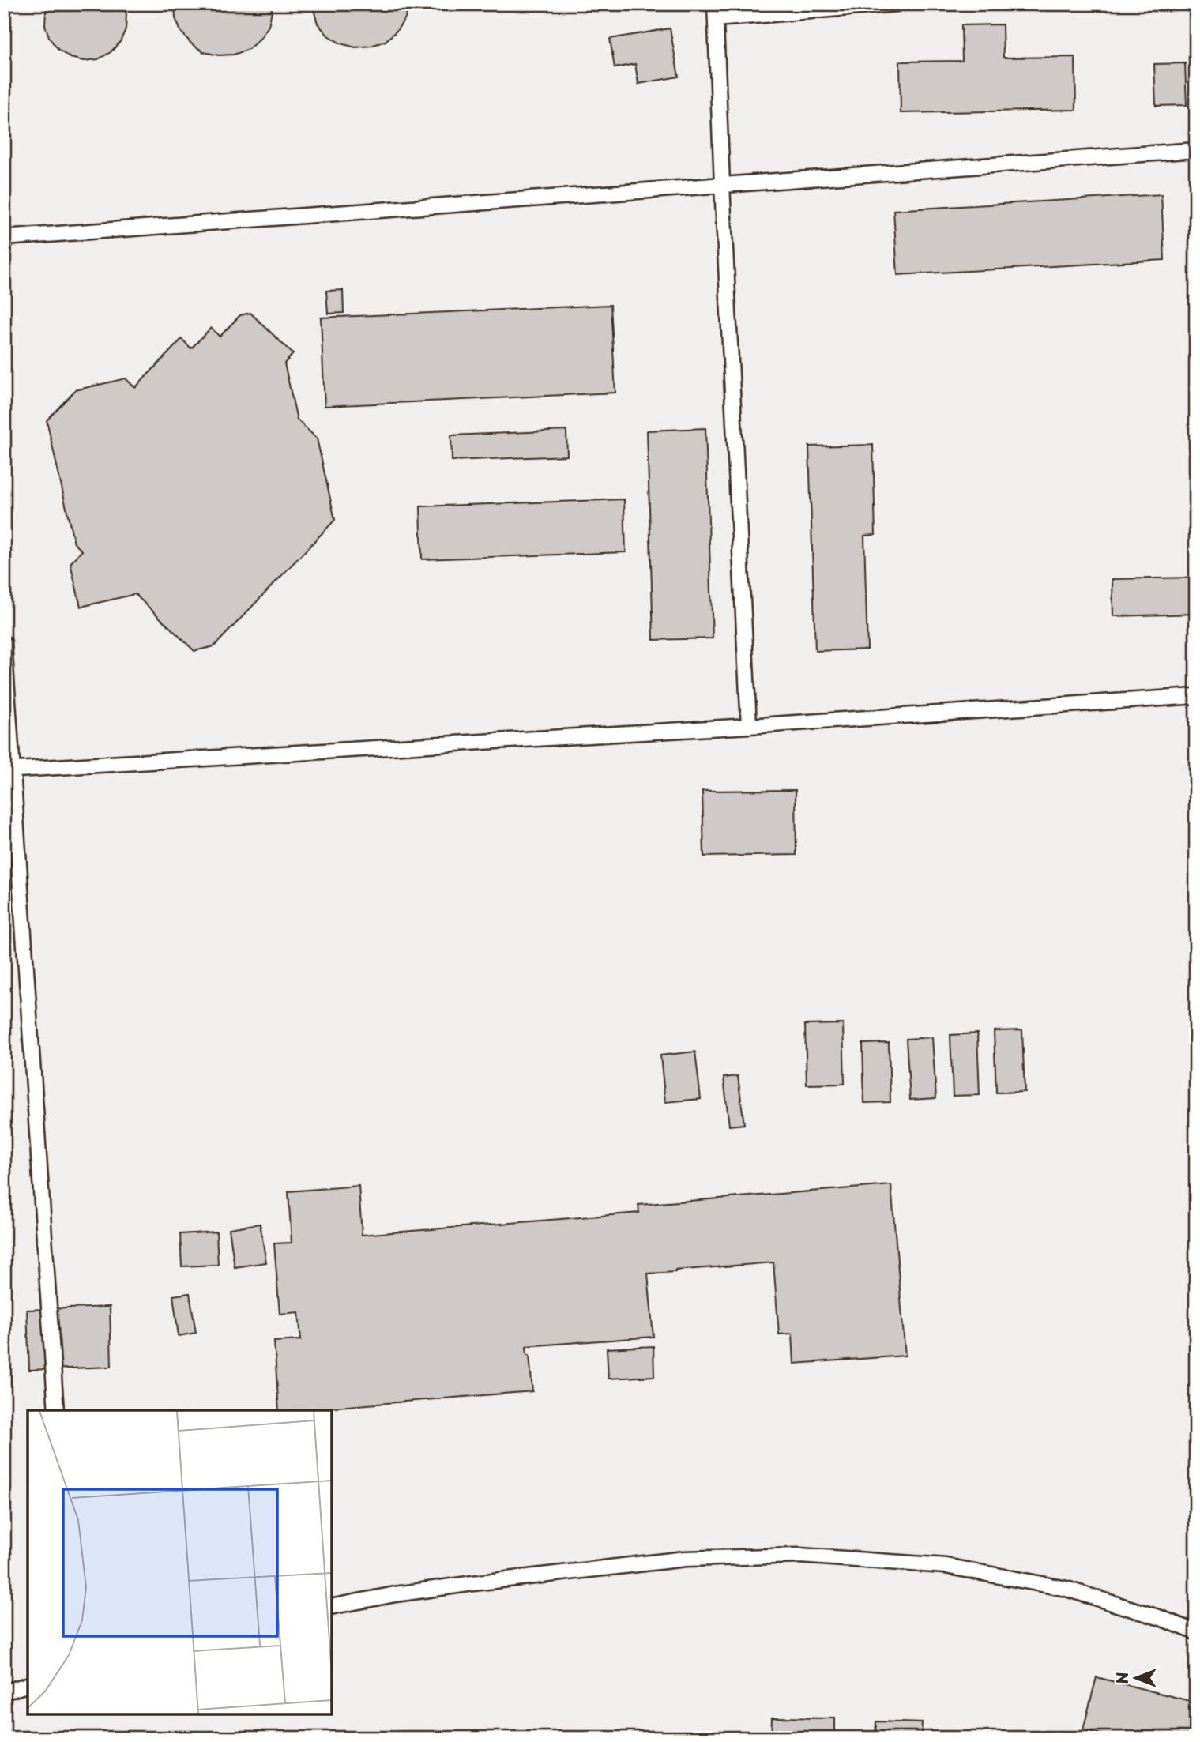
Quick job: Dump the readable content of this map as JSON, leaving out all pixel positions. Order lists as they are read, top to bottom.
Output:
{
  "north": "left"
}
